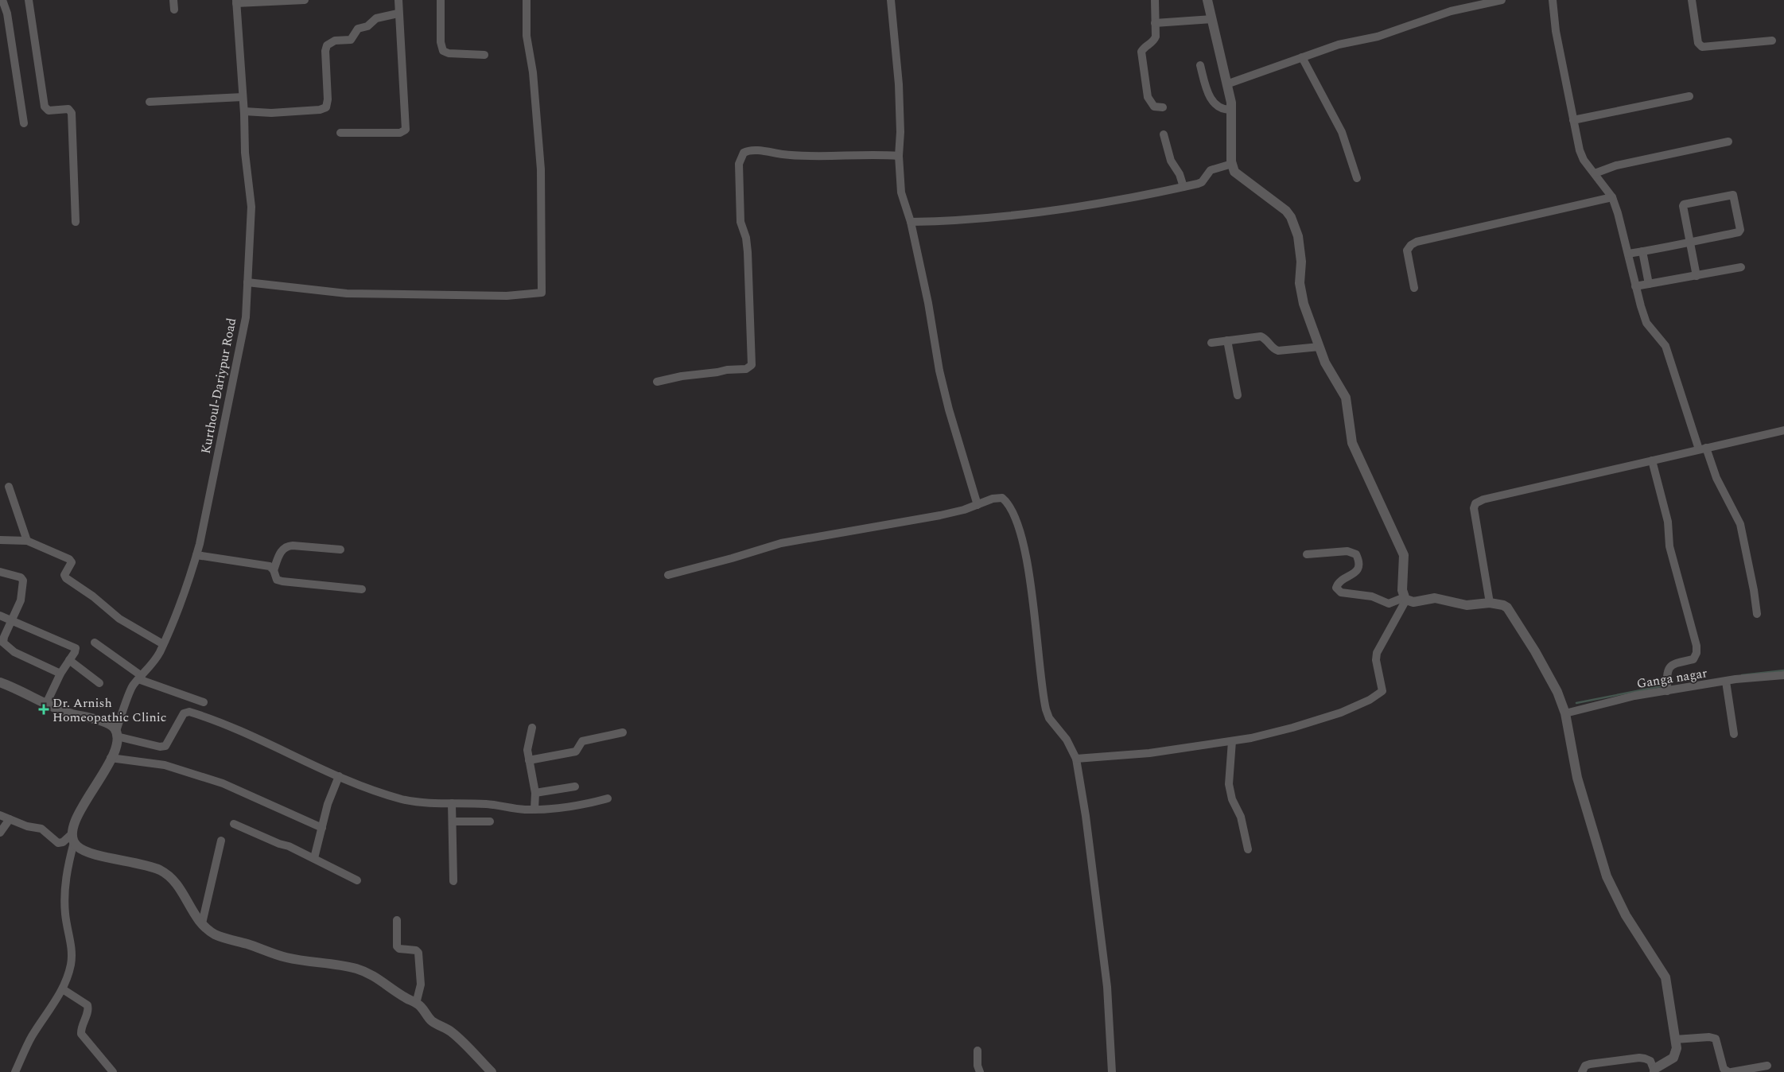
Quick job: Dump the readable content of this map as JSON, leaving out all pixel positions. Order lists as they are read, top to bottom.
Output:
{
  "streets": {
    "street": ["Kurthoul-Dariypur Road", "Ganga nagar"]
  },
  "places": {
    "health": ["Dr. Arnish Homeopathic Clinic"]
  }
}
